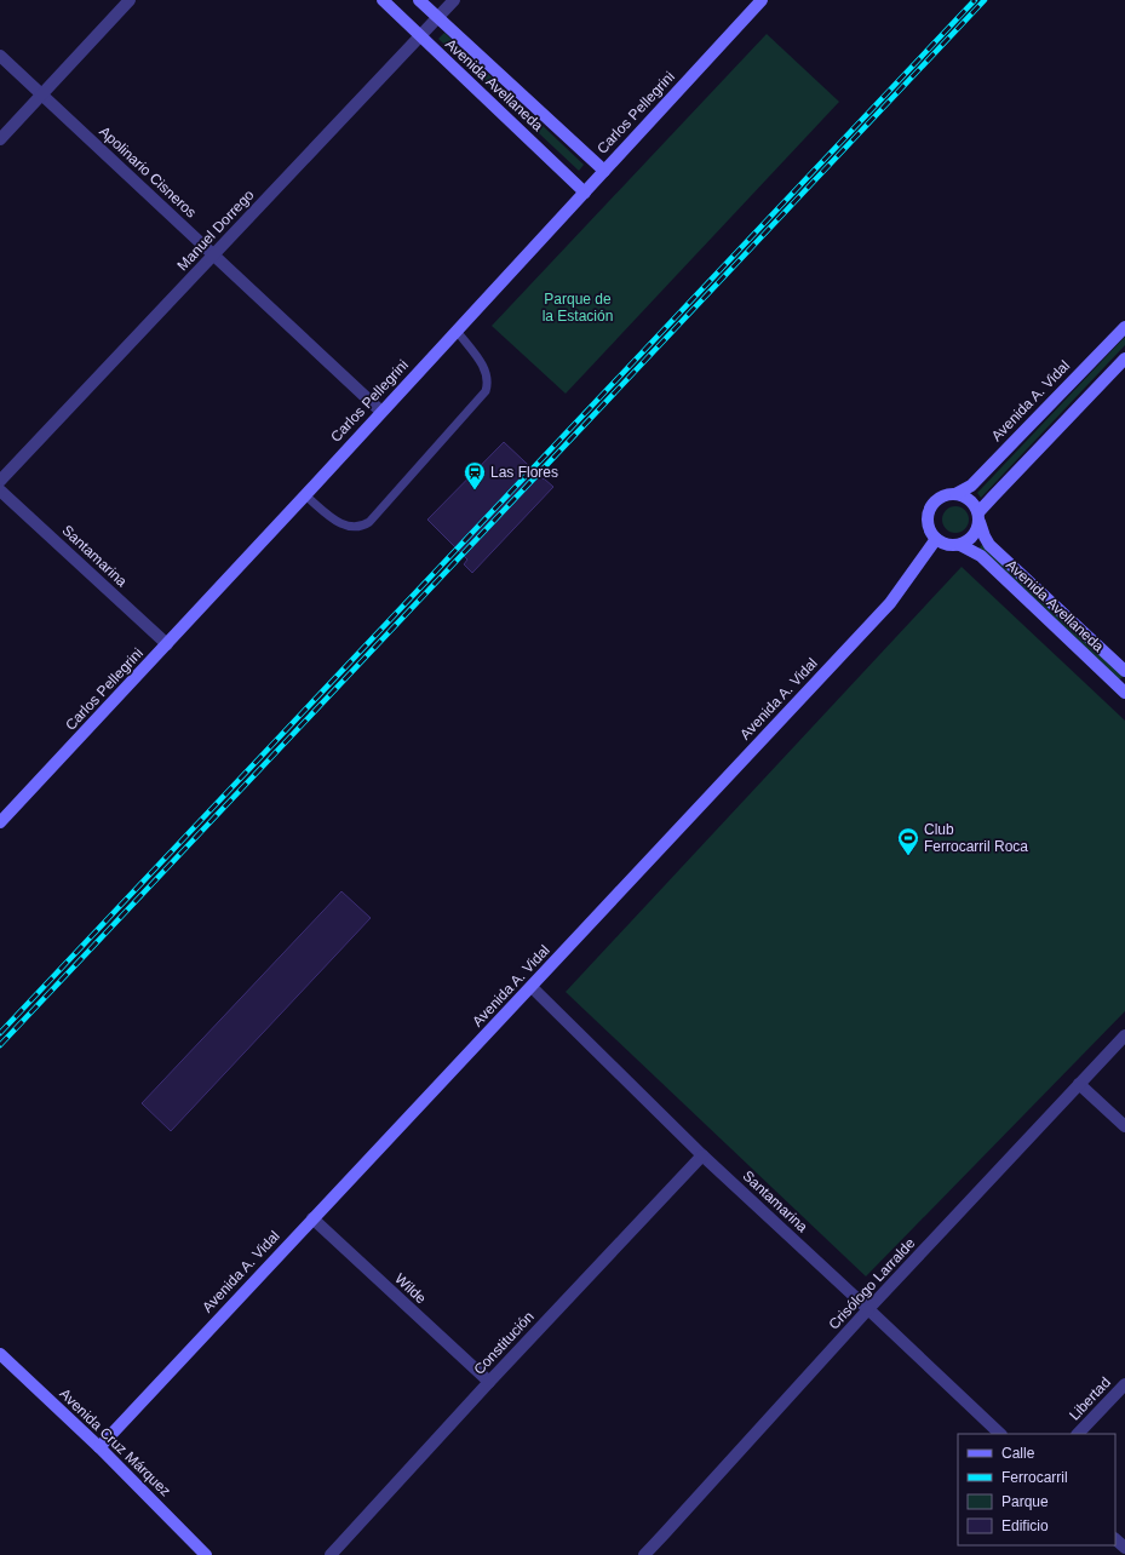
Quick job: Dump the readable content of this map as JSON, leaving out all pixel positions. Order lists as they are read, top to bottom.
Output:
{
  "streets": {
    "street": [
      "Avenida Avellaneda",
      "Carlos Pellegrini",
      "Apolinario Cisneros",
      "Manuel Dorrego",
      "Avenida A. Vidal",
      "Santamarina",
      "Crisólogo Larralde",
      "Wilde",
      "Constitución",
      "Libertad",
      "Avenida Cruz Márquez"
    ]
  },
  "crossings": [
    ["Avenida Avellaneda", "Carlos Pellegrini"],
    ["Avenida Avellaneda", "Manuel Dorrego"],
    ["Avenida Avellaneda", "Avenida A. Vidal"],
    ["Carlos Pellegrini", "Apolinario Cisneros"],
    ["Carlos Pellegrini", "Santamarina"],
    ["Apolinario Cisneros", "Manuel Dorrego"],
    ["Avenida A. Vidal", "Santamarina"],
    ["Avenida A. Vidal", "Wilde"],
    ["Avenida A. Vidal", "Avenida Cruz Márquez"],
    ["Santamarina", "Crisólogo Larralde"],
    ["Santamarina", "Constitución"],
    ["Wilde", "Constitución"]
  ],
  "parks": ["Parque de la Estación"],
  "places": {
    "station": ["Las Flores"],
    "sports": ["Club Ferrocarril Roca"]
  },
  "legend": [
    "Calle",
    "Ferrocarril",
    "Parque",
    "Edificio"
  ]
}
